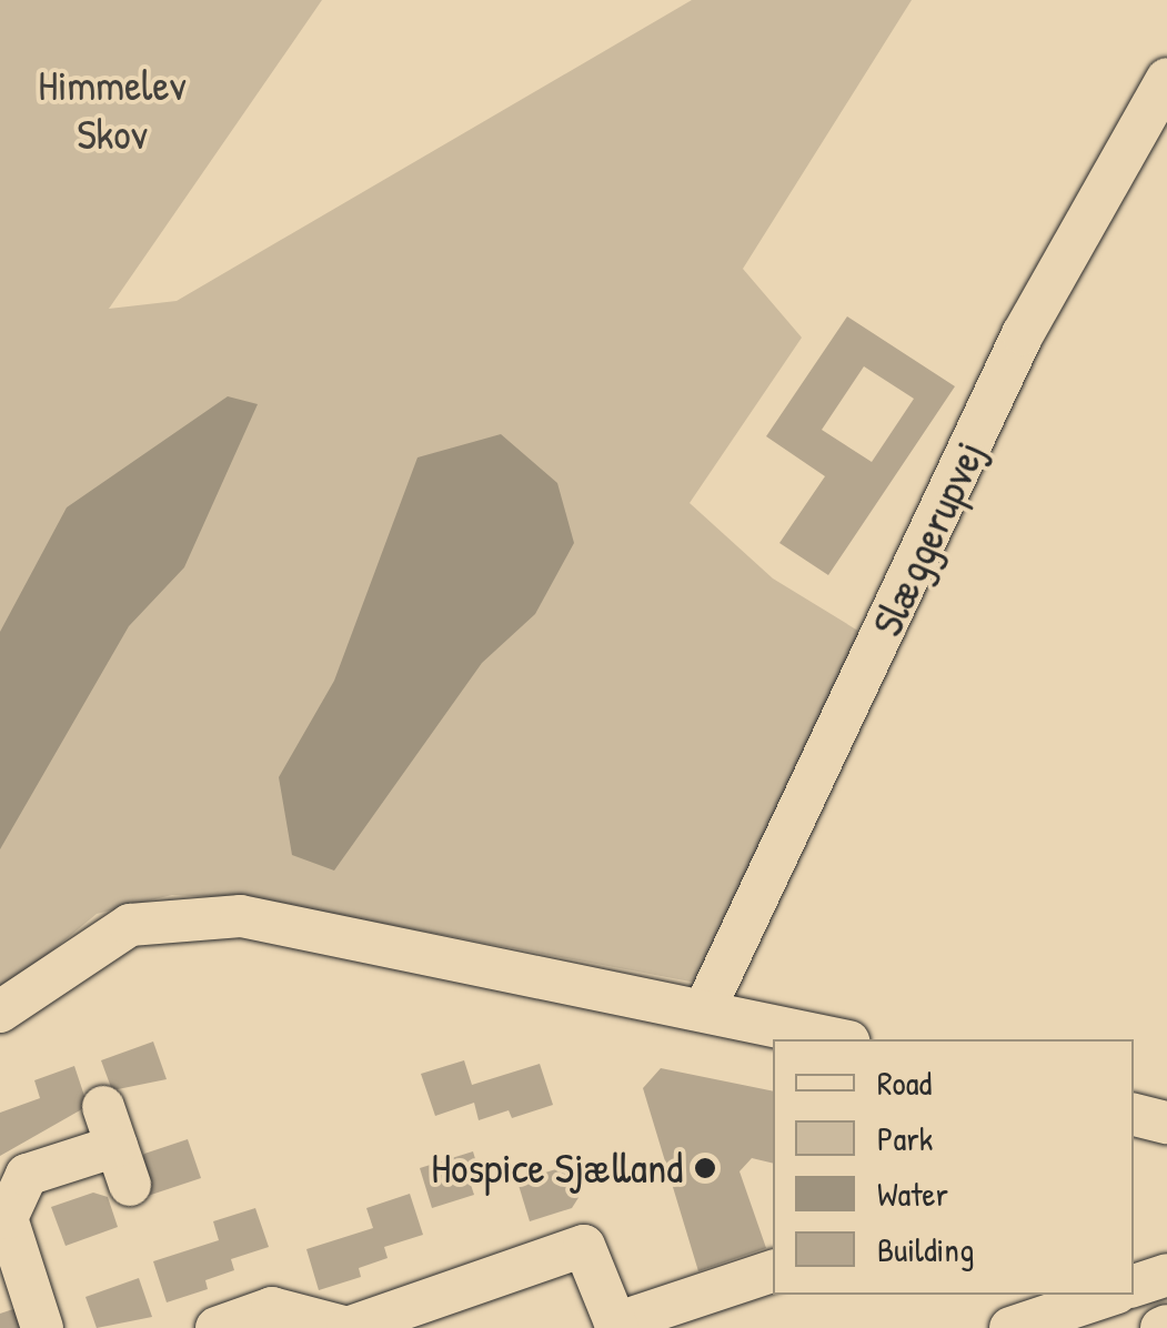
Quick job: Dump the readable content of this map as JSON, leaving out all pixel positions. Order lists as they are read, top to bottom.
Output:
{
  "streets": {
    "street": ["Slæggerupvej"]
  },
  "parks": ["Himmelev Skov"],
  "places": ["Hospice Sjælland"],
  "legend": [
    "Road",
    "Park",
    "Water",
    "Building"
  ]
}
